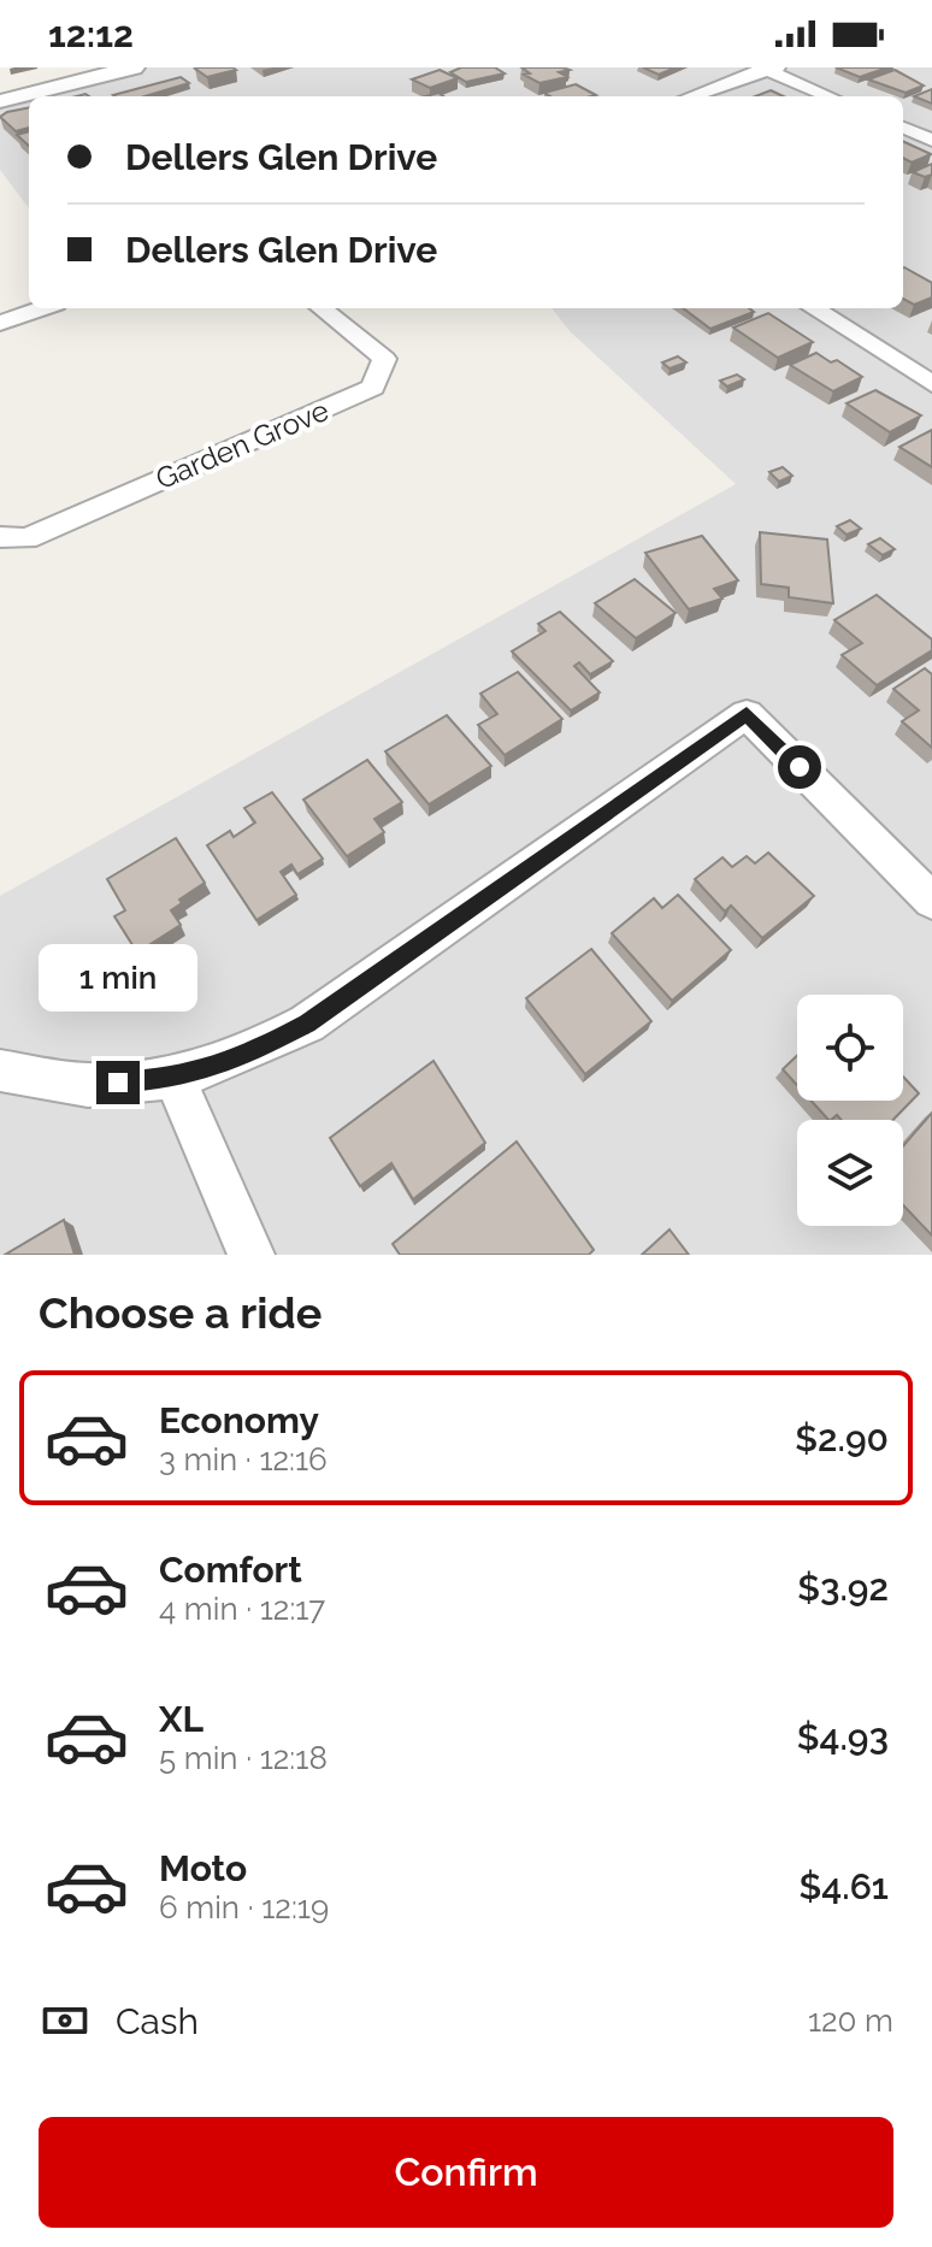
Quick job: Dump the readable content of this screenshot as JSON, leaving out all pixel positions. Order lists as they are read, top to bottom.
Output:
{
  "streets": {
    "street": ["Garden Grove"]
  },
  "page": {
    "status": "12:12",
    "banner": ["Dellers Glen Drive", "Dellers Glen Drive"],
    "bubble": "1 min",
    "heading": "Choose a ride",
    "list": [
      {
        "name": "Economy",
        "note": "3 min · 12:16",
        "value": "$2.90"
      },
      {
        "name": "Comfort",
        "note": "4 min · 12:17",
        "value": "$3.92"
      },
      {
        "name": "XL",
        "note": "5 min · 12:18",
        "value": "$4.93"
      },
      {
        "name": "Moto",
        "note": "6 min · 12:19",
        "value": "$4.61"
      }
    ],
    "pay": ["Cash", "120 m"],
    "buttons": "Confirm"
  }
}
